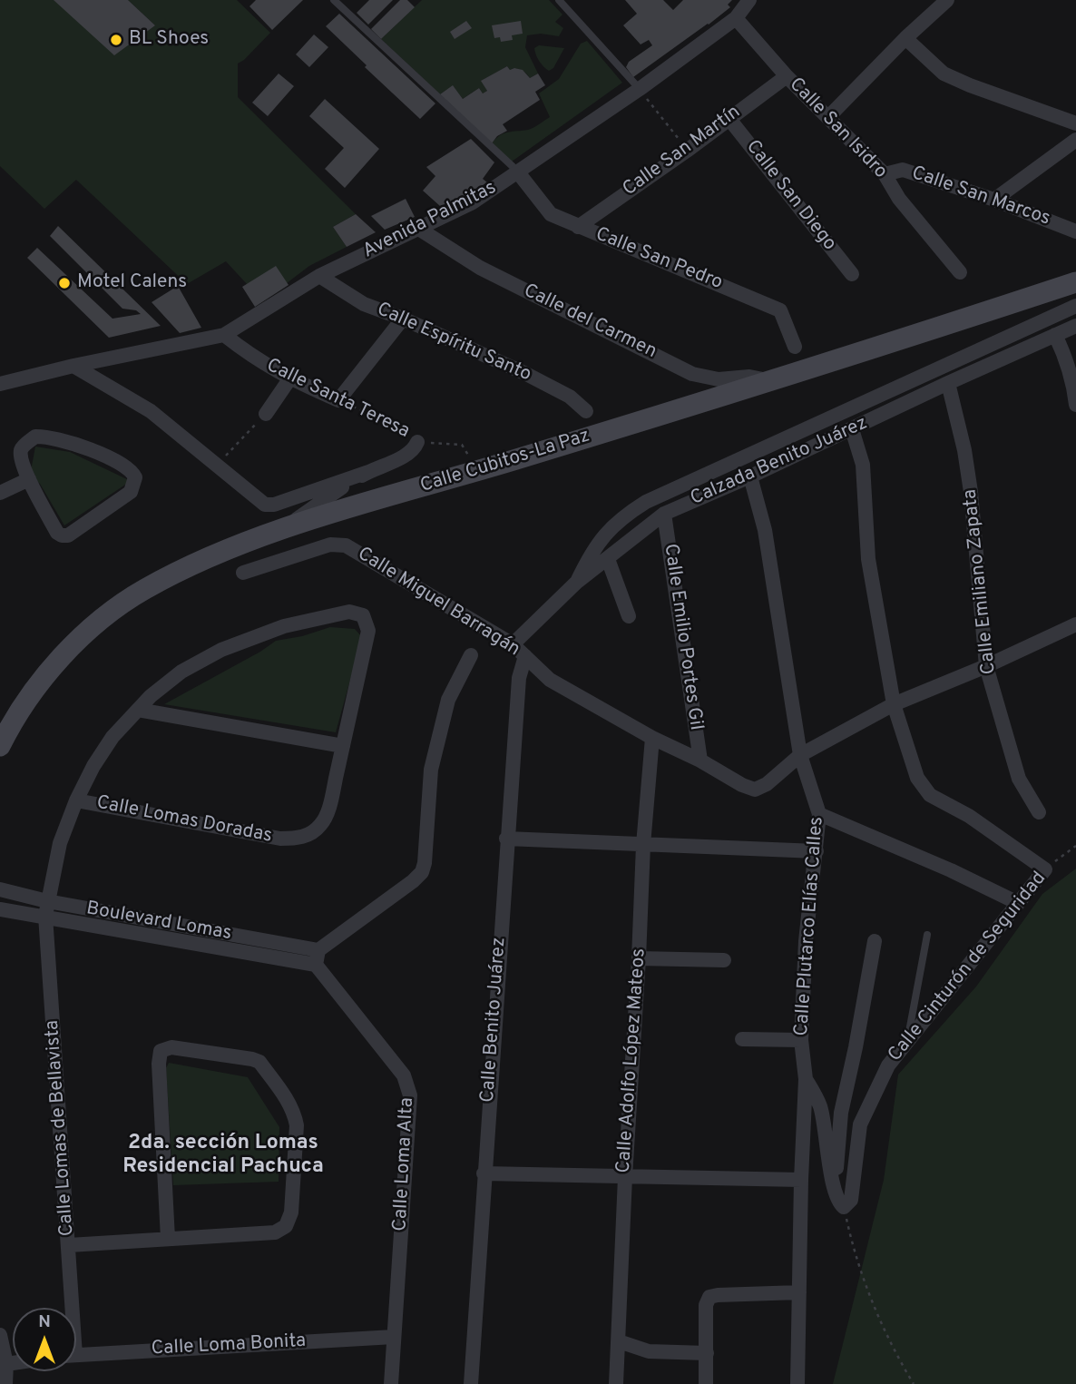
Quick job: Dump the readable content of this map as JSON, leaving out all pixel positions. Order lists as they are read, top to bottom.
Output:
{
  "streets": {
    "main road": ["Calle Cubitos-La Paz"],
    "street": [
      "Calle San Isidro",
      "Calle San Martín",
      "Calle San Diego",
      "Calle San Marcos",
      "Avenida Palmitas",
      "Calle San Pedro",
      "Calle del Carmen",
      "Calle Espíritu Santo",
      "Calle Santa Teresa",
      "Calzada Benito Juárez",
      "Calle Emiliano Zapata",
      "Calle Miguel Barragán",
      "Calle Emilio Portes Gil",
      "Calle Lomas Doradas",
      "Boulevard Lomas",
      "Calle Plutarco Elías Calles",
      "Calle Cinturón de Seguridad",
      "Calle Benito Juárez",
      "Calle Adolfo López Mateos",
      "Calle Lomas de Bellavista",
      "Calle Loma Alta",
      "Calle Loma Bonita"
    ]
  },
  "crossings": [
    ["Calle San Isidro", "Calle San Martín"],
    ["Calle San Isidro", "Calle San Marcos"],
    ["Calle San Isidro", "Avenida Palmitas"],
    ["Calle San Martín", "Calle San Diego"],
    ["Calle San Martín", "Calle San Pedro"],
    ["Avenida Palmitas", "Calle San Pedro"],
    ["Avenida Palmitas", "Calle del Carmen"],
    ["Avenida Palmitas", "Calle Espíritu Santo"],
    ["Avenida Palmitas", "Calle Santa Teresa"],
    ["Calle del Carmen", "Calle Cubitos-La Paz"],
    ["Calzada Benito Juárez", "Calle Emiliano Zapata"],
    ["Calzada Benito Juárez", "Calle Miguel Barragán"],
    ["Calzada Benito Juárez", "Calle Emilio Portes Gil"],
    ["Calzada Benito Juárez", "Calle Plutarco Elías Calles"],
    ["Calle Miguel Barragán", "Calle Emilio Portes Gil"],
    ["Calle Miguel Barragán", "Calle Plutarco Elías Calles"],
    ["Calle Miguel Barragán", "Calle Benito Juárez"],
    ["Calle Miguel Barragán", "Calle Adolfo López Mateos"],
    ["Calle Lomas Doradas", "Calle Lomas de Bellavista"],
    ["Boulevard Lomas", "Calle Lomas de Bellavista"],
    ["Boulevard Lomas", "Calle Loma Alta"],
    ["Calle Loma Alta", "Calle Loma Bonita"]
  ],
  "districts": ["2da. sección Lomas Residencial Pachuca"],
  "places": ["BL Shoes", "Motel Calens"],
  "north": "top"
}
